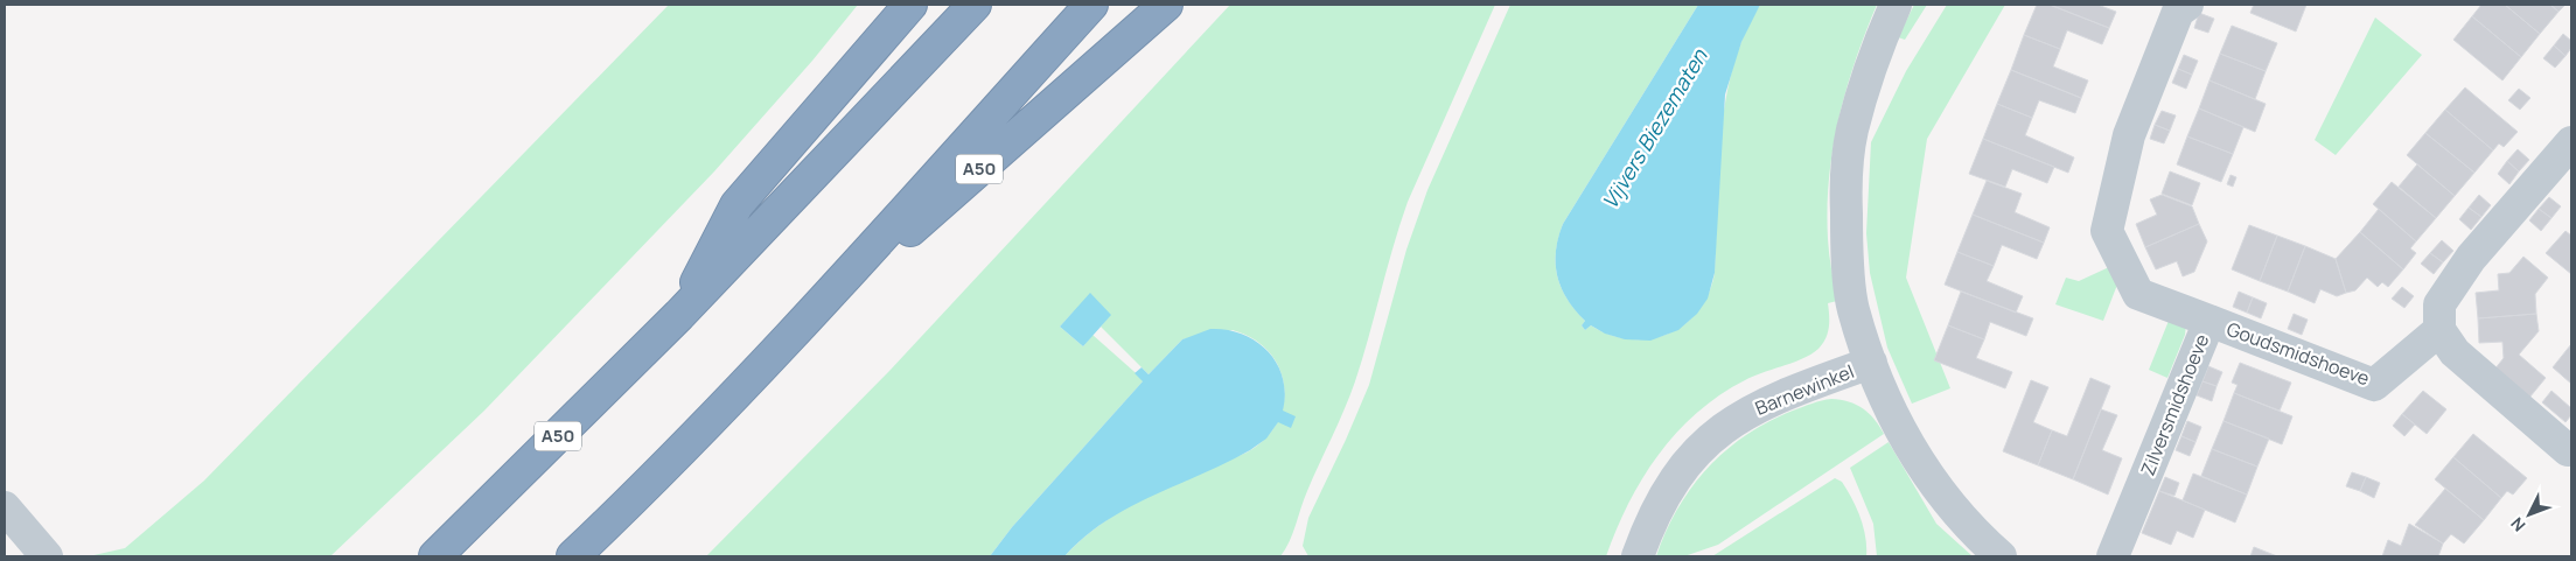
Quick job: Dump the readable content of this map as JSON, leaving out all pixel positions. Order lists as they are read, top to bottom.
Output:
{
  "streets": {
    "highway": ["A50"],
    "street": ["Goudsmidshoeve", "Barnewinkel", "Zilversmidshoeve"]
  },
  "crossings": [
    ["Goudsmidshoeve", "Zilversmidshoeve"]
  ],
  "water": ["Vijvers Biezematen"],
  "north": "bottom left"
}
